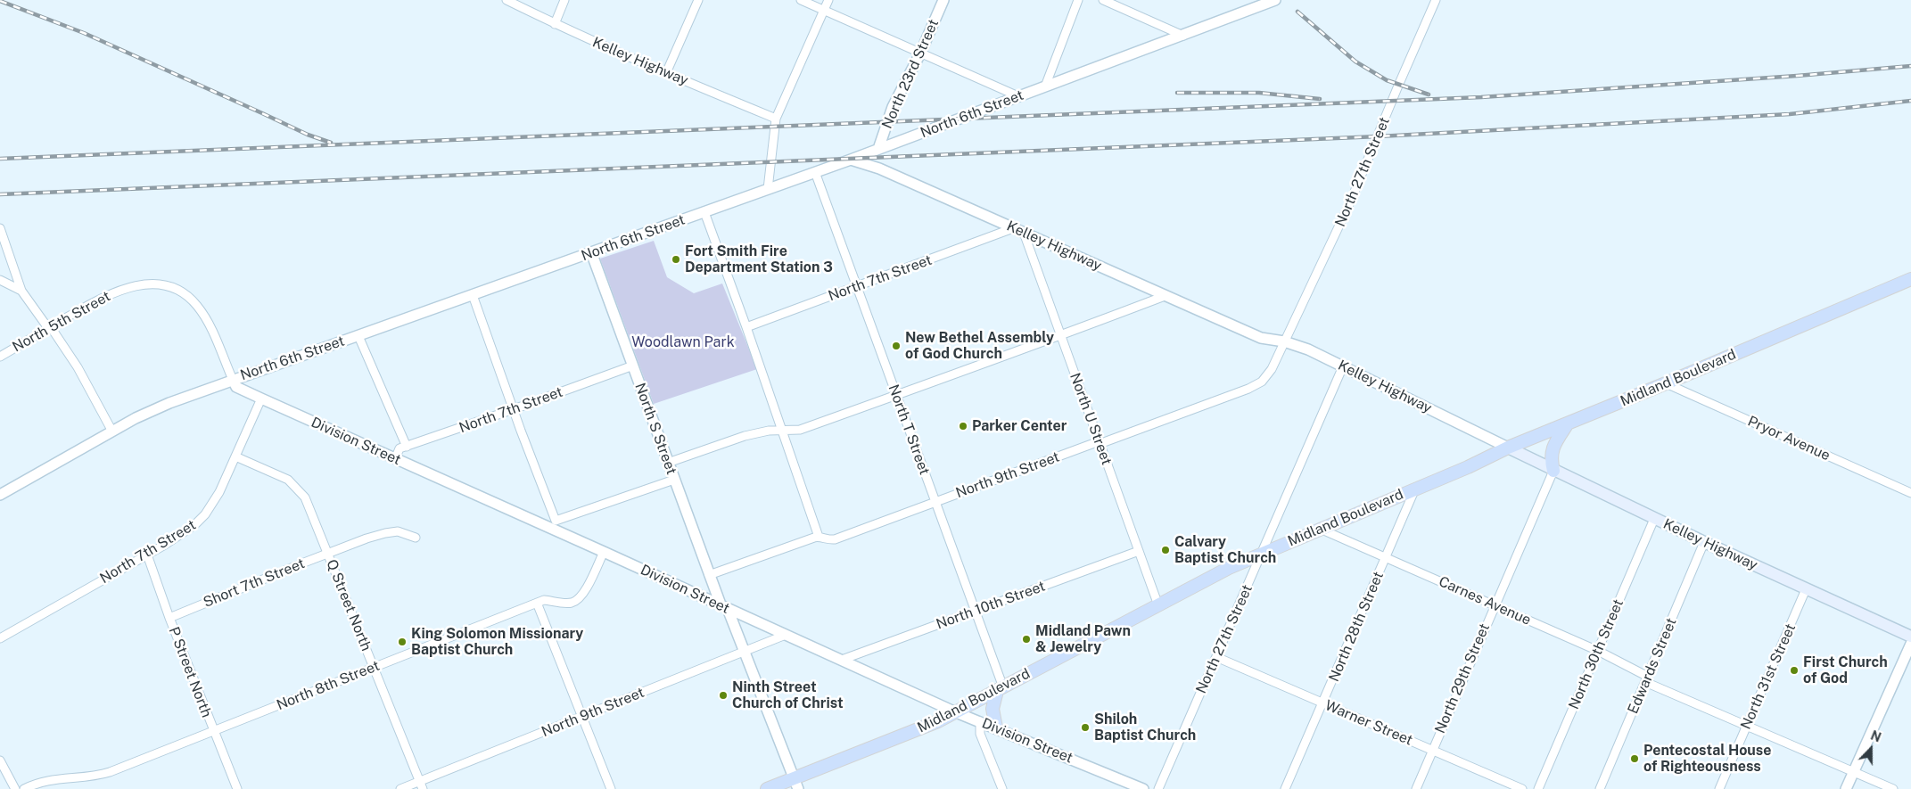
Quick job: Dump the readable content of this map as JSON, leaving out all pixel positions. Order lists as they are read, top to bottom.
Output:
{
  "streets": {
    "main road": ["Kelley Highway", "Midland Boulevard"],
    "street": [
      "North 23rd Street",
      "North 6th Street",
      "North 27th Street",
      "North 7th Street",
      "North 5th Street",
      "North U Street",
      "North S Street",
      "North T Street",
      "Pryor Avenue",
      "Division Street",
      "North 9th Street",
      "Short 7th Street",
      "Carnes Avenue",
      "Q Street North",
      "North 10th Street",
      "North 28th Street",
      "North 30th Street",
      "Edwards Street",
      "P Street North",
      "North 31st Street",
      "North 29th Street",
      "North 8th Street",
      "Warner Street"
    ]
  },
  "crossings": [
    ["Kelley Highway", "North 6th Street"],
    ["Kelley Highway", "North 27th Street"],
    ["Kelley Highway", "North 7th Street"],
    ["Kelley Highway", "Midland Boulevard"],
    ["Kelley Highway", "North U Street"],
    ["Kelley Highway", "North 9th Street"],
    ["Kelley Highway", "North 30th Street"],
    ["Kelley Highway", "Edwards Street"],
    ["Kelley Highway", "North 31st Street"],
    ["Kelley Highway", "North 29th Street"],
    ["North 23rd Street", "North 6th Street"],
    ["North 6th Street", "North 5th Street"],
    ["North 6th Street", "North S Street"],
    ["North 6th Street", "North T Street"],
    ["North 6th Street", "Division Street"],
    ["North 27th Street", "Midland Boulevard"],
    ["North 27th Street", "North 9th Street"],
    ["North 27th Street", "Warner Street"],
    ["North 7th Street", "North S Street"],
    ["North 7th Street", "North T Street"],
    ["North 7th Street", "Division Street"],
    ["North 7th Street", "Q Street North"],
    ["North 7th Street", "P Street North"],
    ["North 5th Street", "Division Street"],
    ["Midland Boulevard", "North U Street"],
    ["Midland Boulevard", "North S Street"],
    ["Midland Boulevard", "North T Street"],
    ["Midland Boulevard", "Pryor Avenue"],
    ["Midland Boulevard", "Division Street"],
    ["Midland Boulevard", "Carnes Avenue"],
    ["Midland Boulevard", "North 28th Street"],
    ["North U Street", "North 9th Street"],
    ["North U Street", "North 10th Street"],
    ["North S Street", "Division Street"],
    ["North S Street", "North 9th Street"],
    ["North T Street", "North 9th Street"],
    ["North T Street", "North 10th Street"],
    ["Division Street", "North 9th Street"],
    ["Division Street", "North 10th Street"],
    ["Division Street", "North 8th Street"],
    ["North 9th Street", "Q Street North"],
    ["Short 7th Street", "Q Street North"],
    ["Short 7th Street", "P Street North"],
    ["Carnes Avenue", "North 28th Street"],
    ["Carnes Avenue", "North 30th Street"],
    ["Carnes Avenue", "Edwards Street"],
    ["Carnes Avenue", "North 31st Street"],
    ["Carnes Avenue", "North 29th Street"],
    ["Q Street North", "North 8th Street"],
    ["North 28th Street", "Warner Street"],
    ["P Street North", "North 8th Street"],
    ["North 29th Street", "Warner Street"]
  ],
  "parks": ["Woodlawn Park"],
  "places": [
    "Fort Smith Fire Department Station 3",
    "New Bethel Assembly of God Church",
    "Parker Center",
    "Calvary Baptist Church",
    "Midland Pawn & Jewelry",
    "King Solomon Missionary Baptist Church",
    "First Church of God",
    "Ninth Street Church of Christ",
    "Shiloh Baptist Church",
    "Pentecostal House of Righteousness"
  ],
  "north": "top"
}
